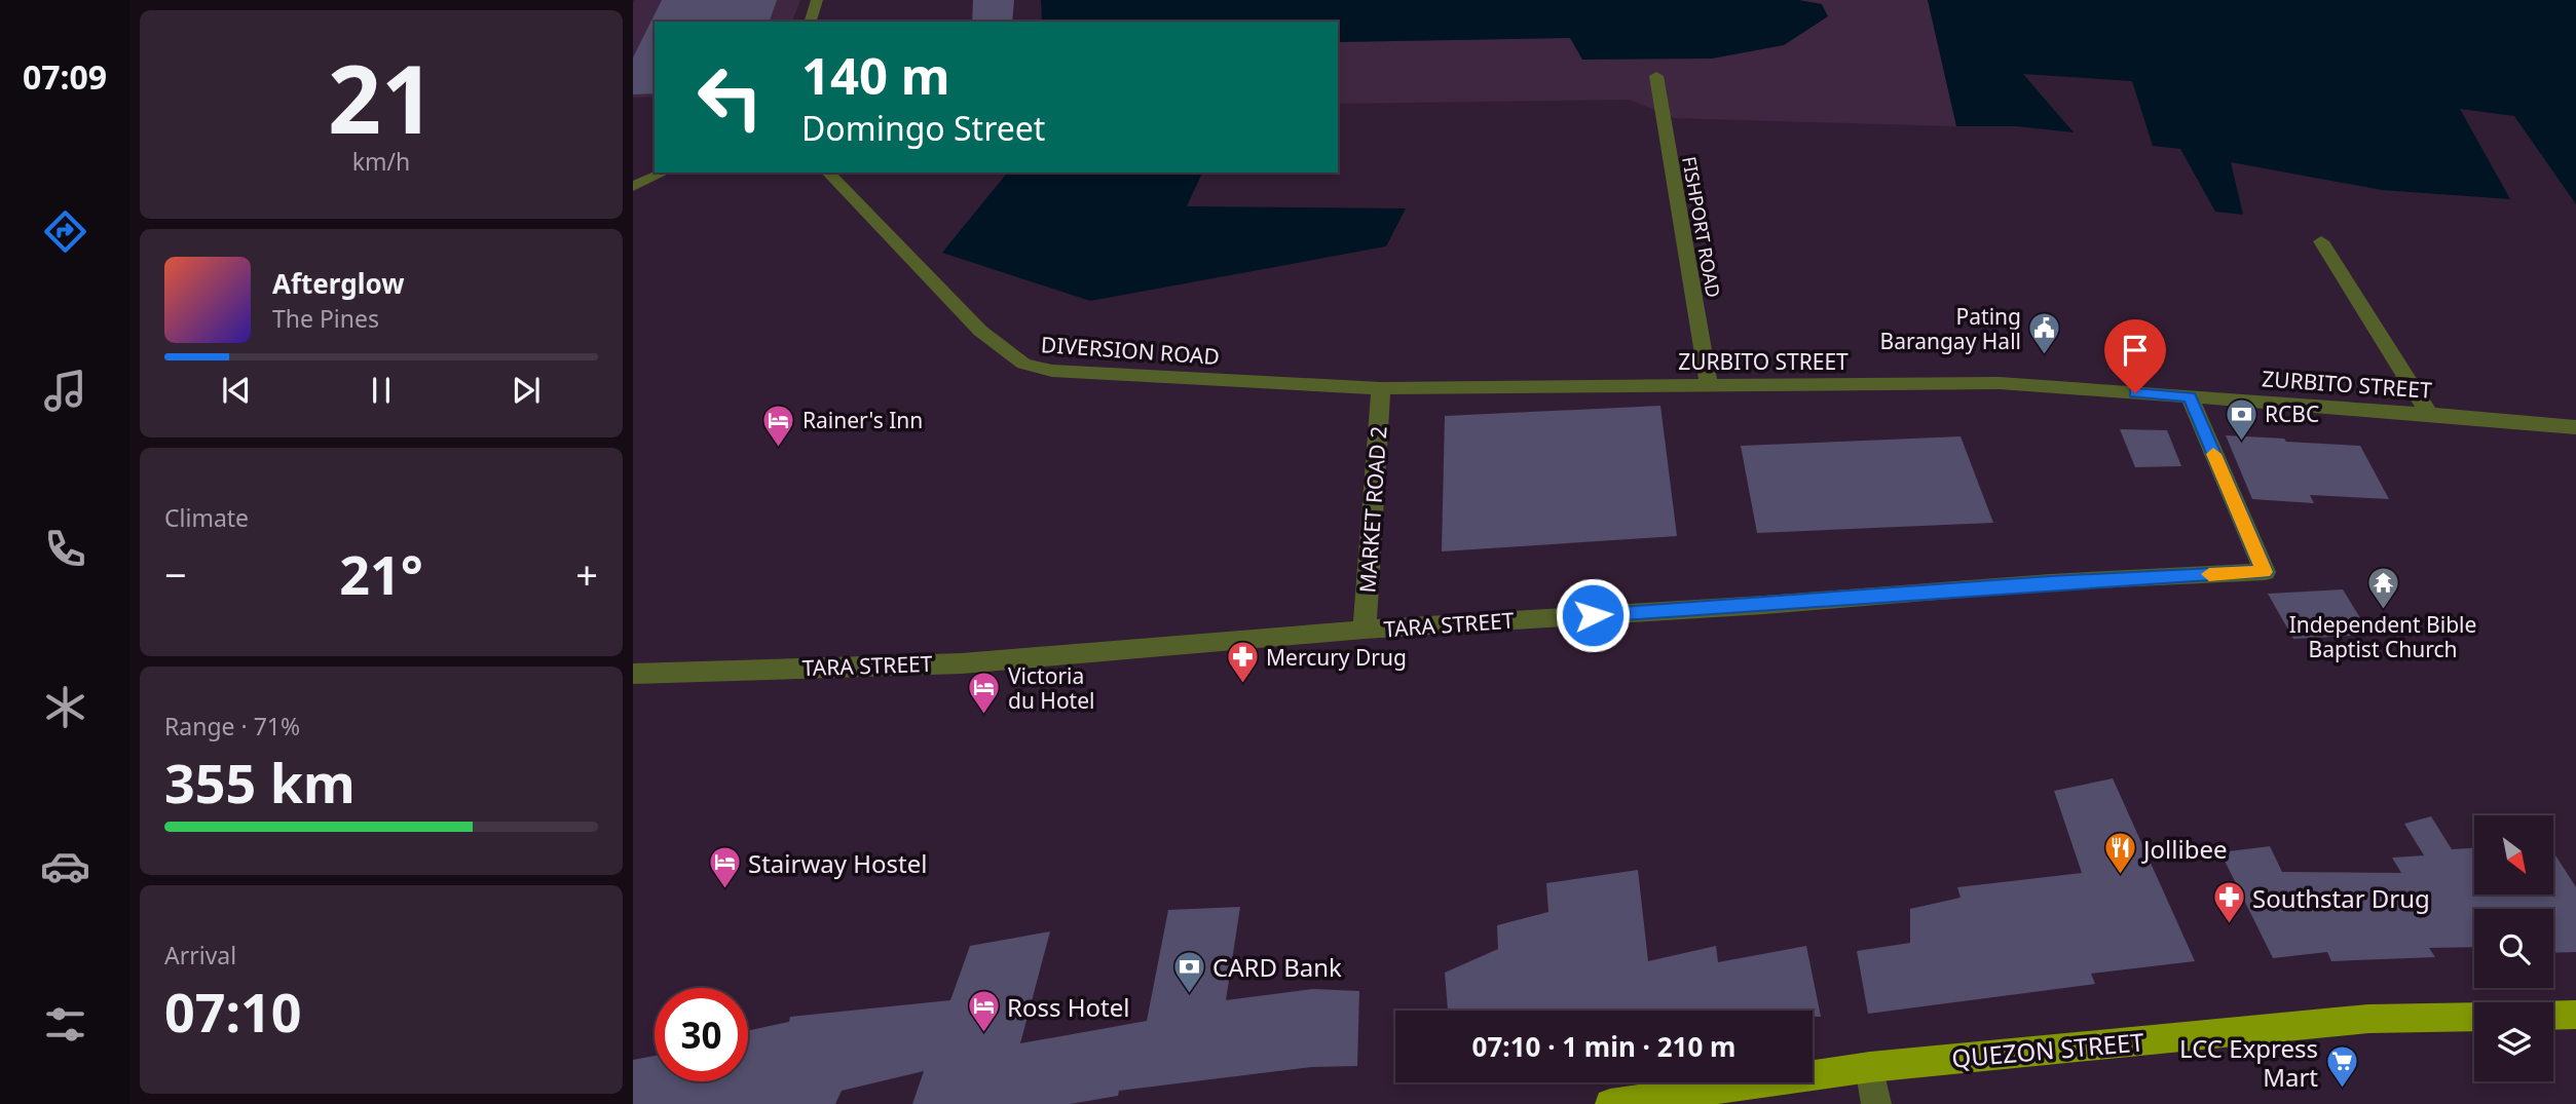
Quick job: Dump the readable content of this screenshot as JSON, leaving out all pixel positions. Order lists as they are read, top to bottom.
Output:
{
  "streets": {
    "main road": ["QUEZON STREET"],
    "street": [
      "FISHPORT ROAD",
      "DIVERSION ROAD",
      "ZURBITO STREET",
      "MARKET ROAD 2",
      "TARA STREET"
    ]
  },
  "crossings": [
    ["FISHPORT ROAD", "ZURBITO STREET"],
    ["DIVERSION ROAD", "ZURBITO STREET"],
    ["DIVERSION ROAD", "MARKET ROAD 2"],
    ["ZURBITO STREET", "MARKET ROAD 2"],
    ["ZURBITO STREET", "TARA STREET"],
    ["MARKET ROAD 2", "TARA STREET"]
  ],
  "places": {
    "public building": ["Pating Barangay Hall"],
    "bank": ["RCBC", "CARD Bank"],
    "hotel": [
      "Rainer's Inn",
      "Victoria du Hotel",
      "Stairway Hostel",
      "Ross Hotel"
    ],
    "temple": ["Independent Bible Baptist Church"],
    "pharmacy": ["Mercury Drug", "Southstar Drug"],
    "restaurant": ["Jollibee"],
    "supermarket": ["LCC Express Mart"]
  },
  "north": "bottom right",
  "page": {
    "tabs": "07:09",
    "tile": [
      ["21", "km/h"],
      "Climate",
      ["Range · 71%", "355 km"],
      ["Arrival", "07:10"]
    ],
    "turn": ["140 m", "Domingo Street"],
    "song": ["Afterglow", "The Pines"],
    "heat": ["−", "21°", "+"],
    "limit": "30",
    "trip": "07:10 · 1 min · 210 m"
  }
}
